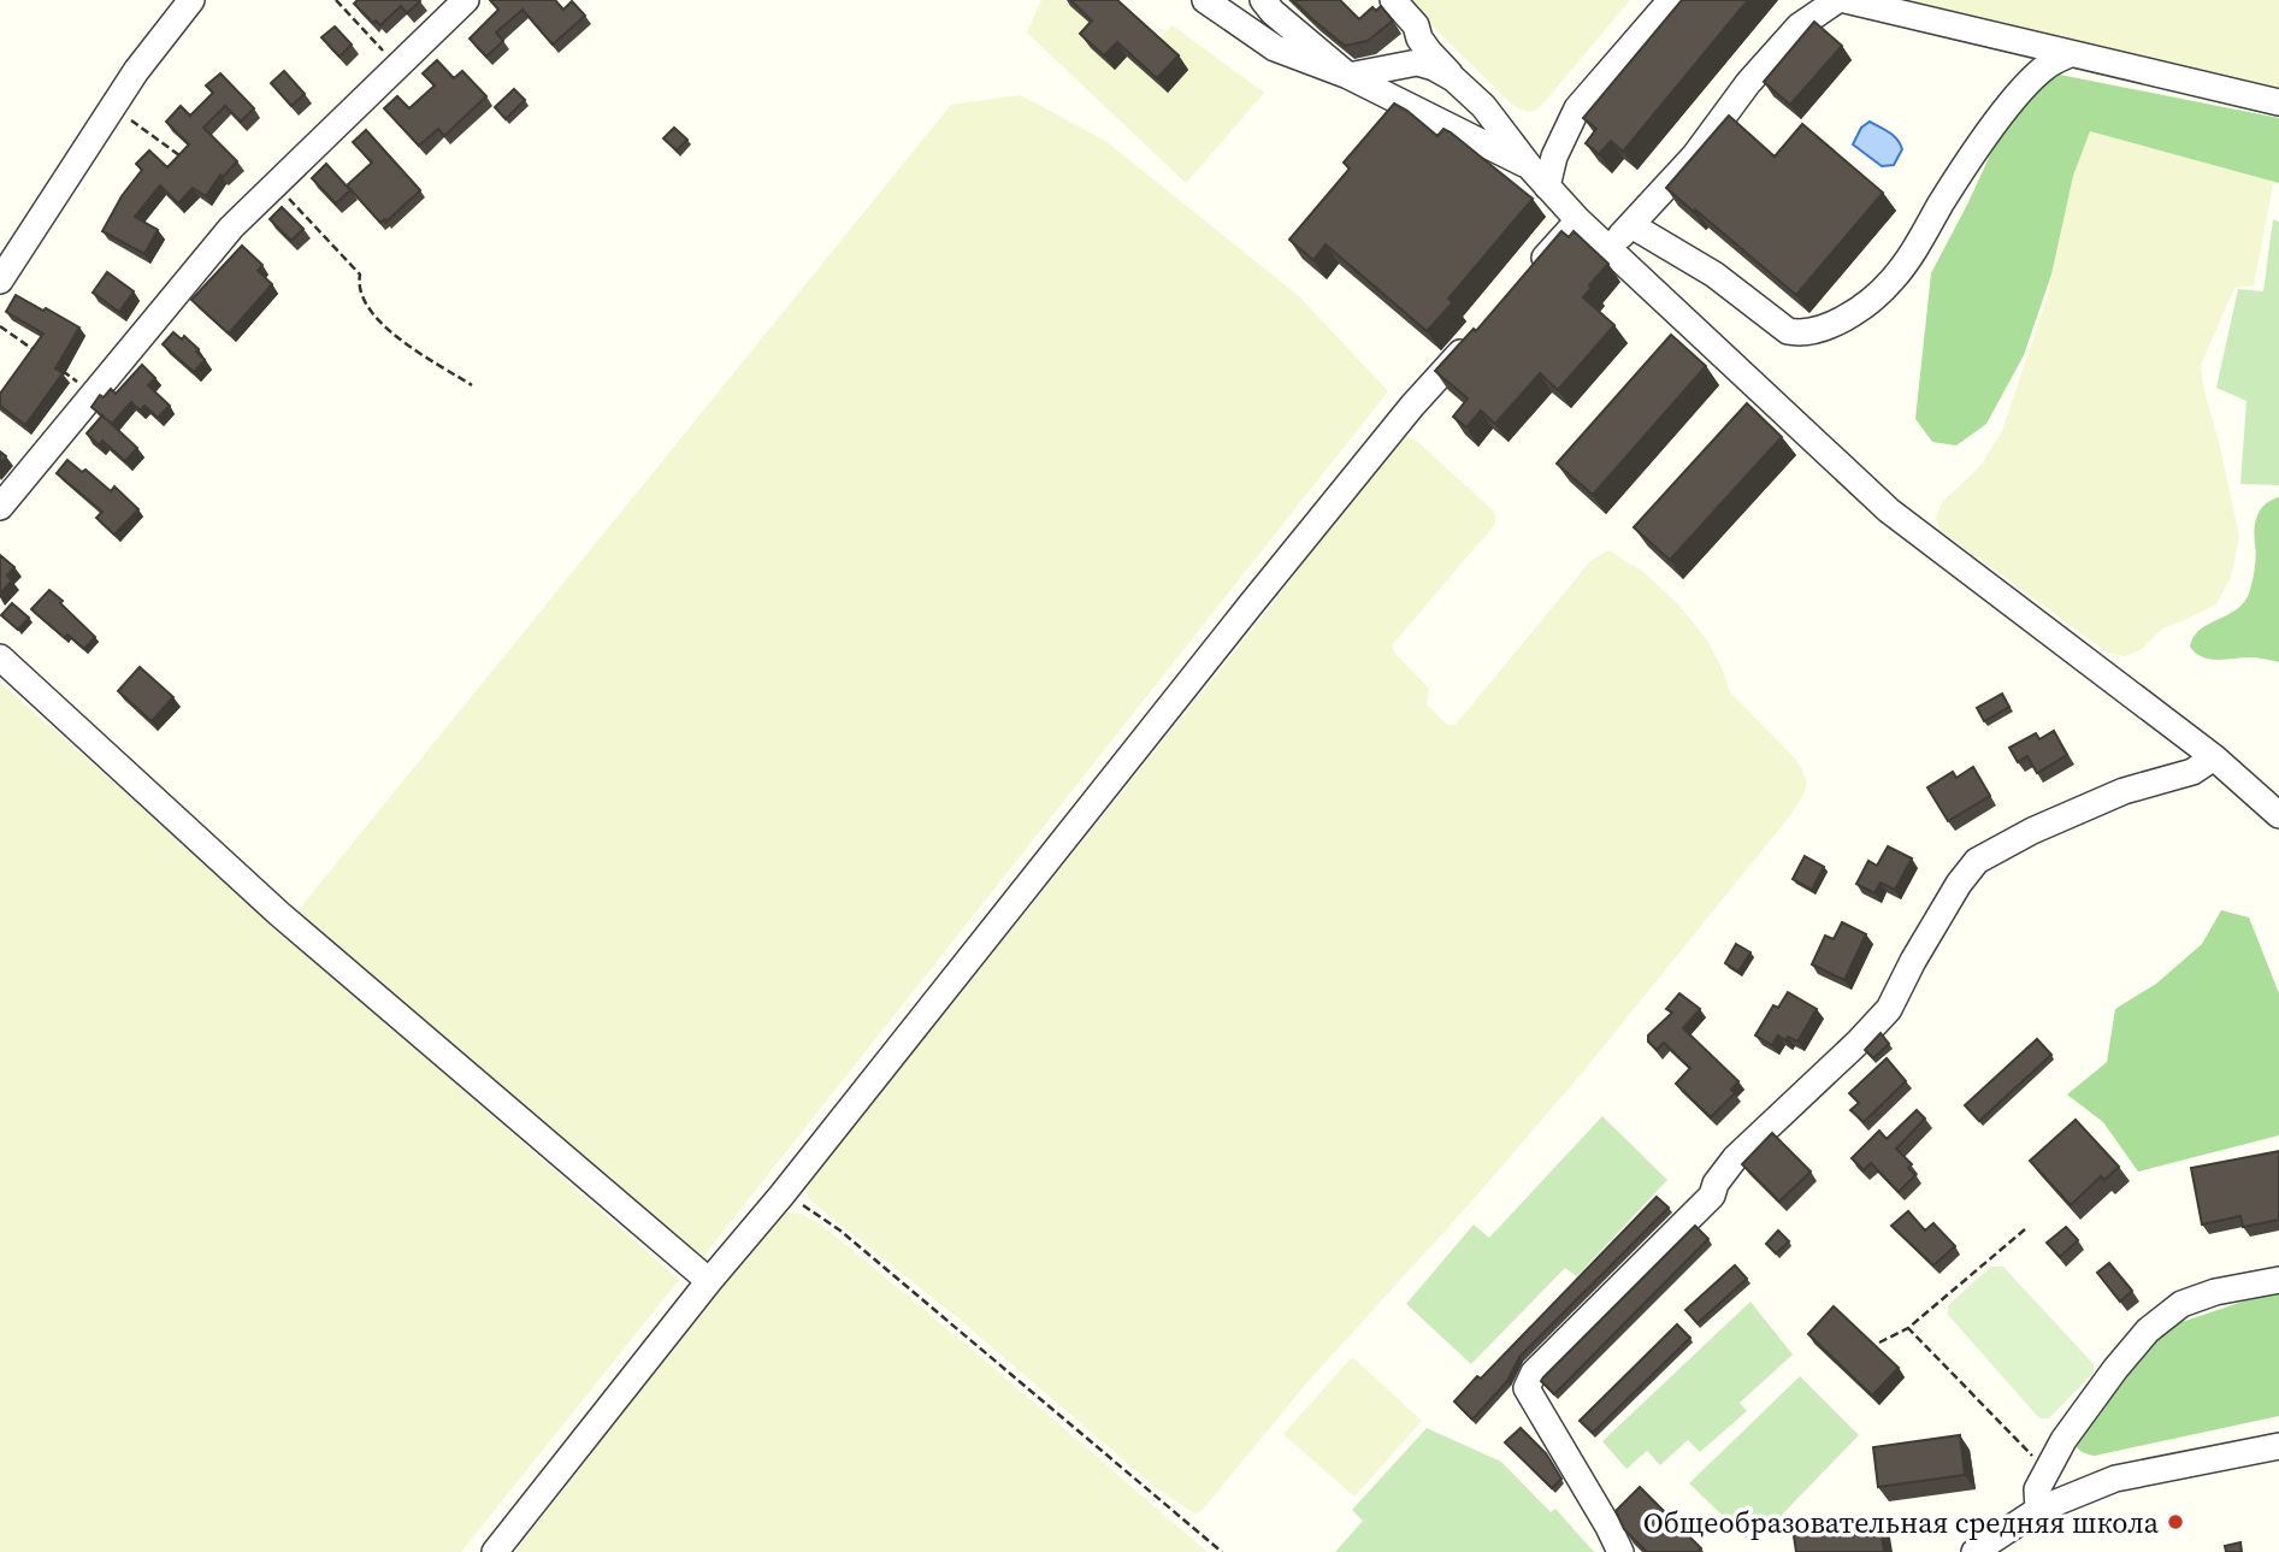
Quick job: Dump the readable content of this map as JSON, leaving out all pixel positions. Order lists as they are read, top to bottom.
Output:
{
  "places": ["Общеобразовательная средняя школа"]
}
